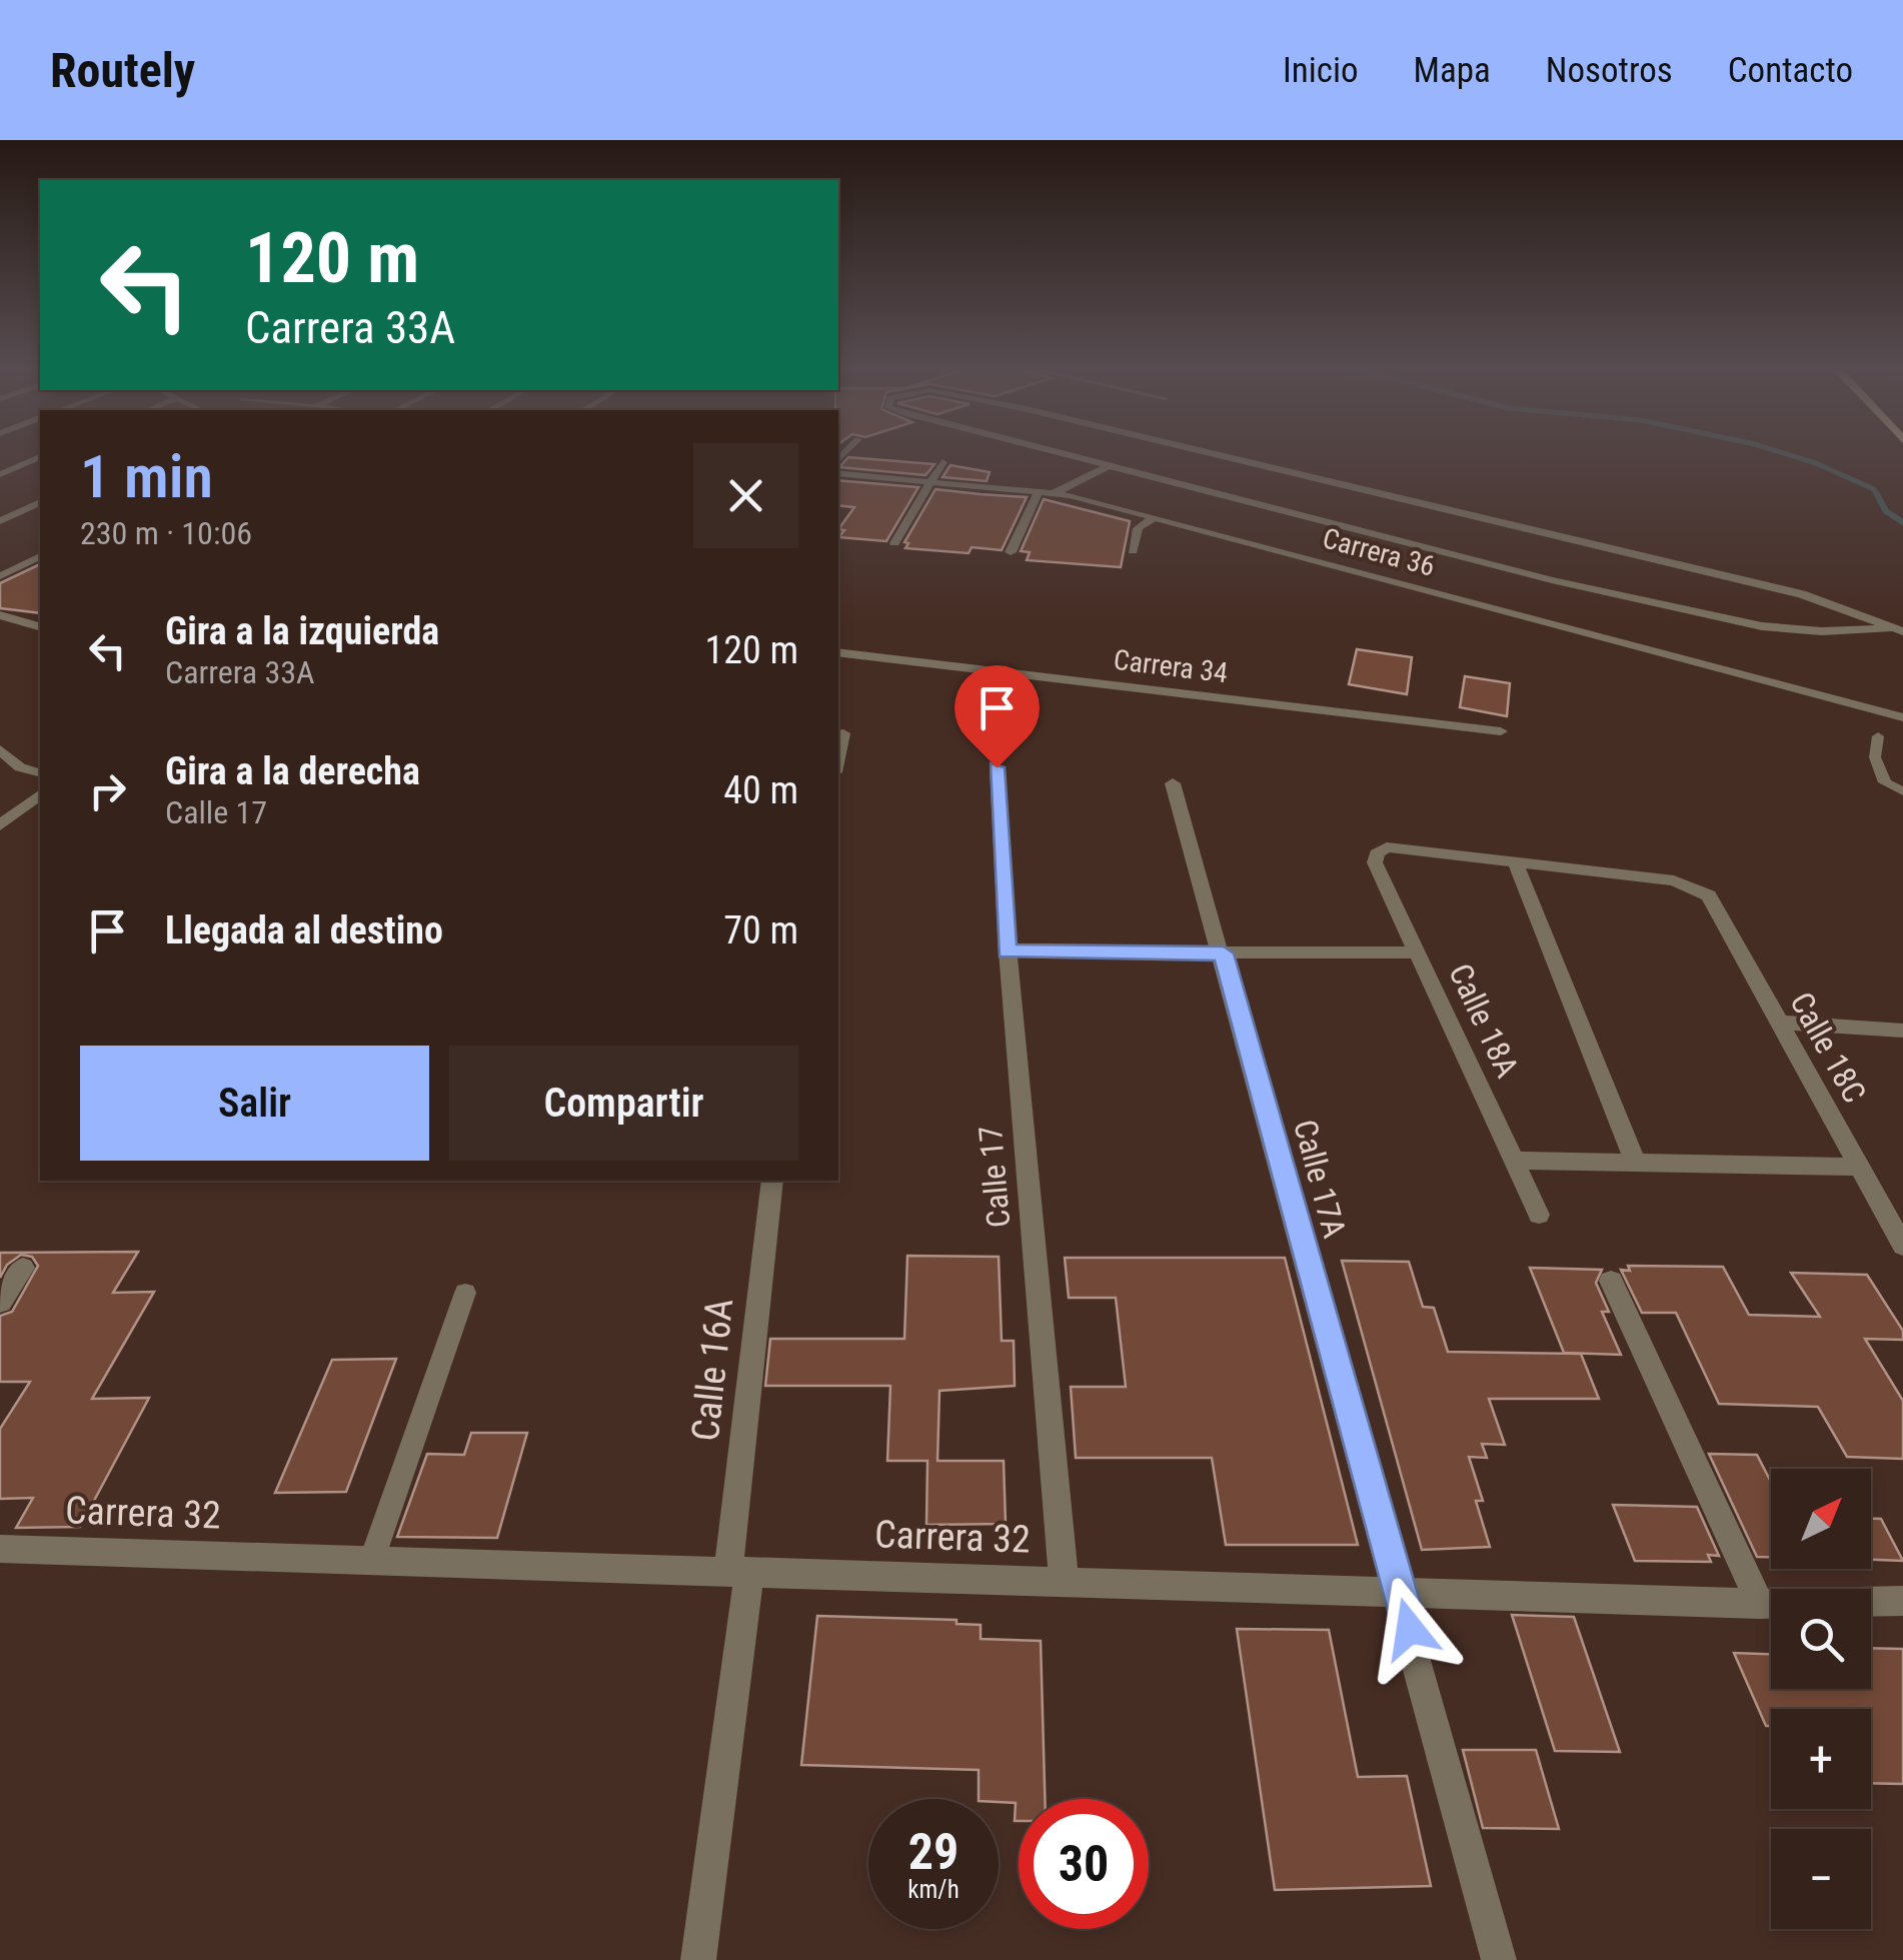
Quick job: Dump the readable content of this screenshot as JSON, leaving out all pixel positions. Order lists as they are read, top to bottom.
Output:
{
  "streets": {
    "street": [
      "Carrera 36",
      "Carrera 34",
      "Calle 18A",
      "Calle 18C",
      "Calle 17",
      "Calle 17A",
      "Calle 16A",
      "Carrera 32"
    ]
  },
  "crossings": [
    ["Calle 18A", "Calle 18C"],
    ["Calle 17", "Carrera 32"],
    ["Calle 17A", "Carrera 32"],
    ["Calle 16A", "Carrera 32"]
  ],
  "north": "top right",
  "page": {
    "header": "Routely",
    "nav": [
      "Inicio",
      "Mapa",
      "Nosotros",
      "Contacto"
    ],
    "turn": ["120 m", "Carrera 33A"],
    "heading": ["1 min", "230 m · 10:06"],
    "list": [
      {
        "name": "Gira a la izquierda",
        "note": "Carrera 33A",
        "value": "120 m"
      },
      {
        "name": "Gira a la derecha",
        "note": "Calle 17",
        "value": "40 m"
      },
      {
        "name": "Llegada al destino",
        "value": "70 m"
      }
    ],
    "buttons": ["Salir", "Compartir"],
    "map_buttons": ["+", "−"],
    "speed": "29 km/h",
    "limit": "30"
  }
}
